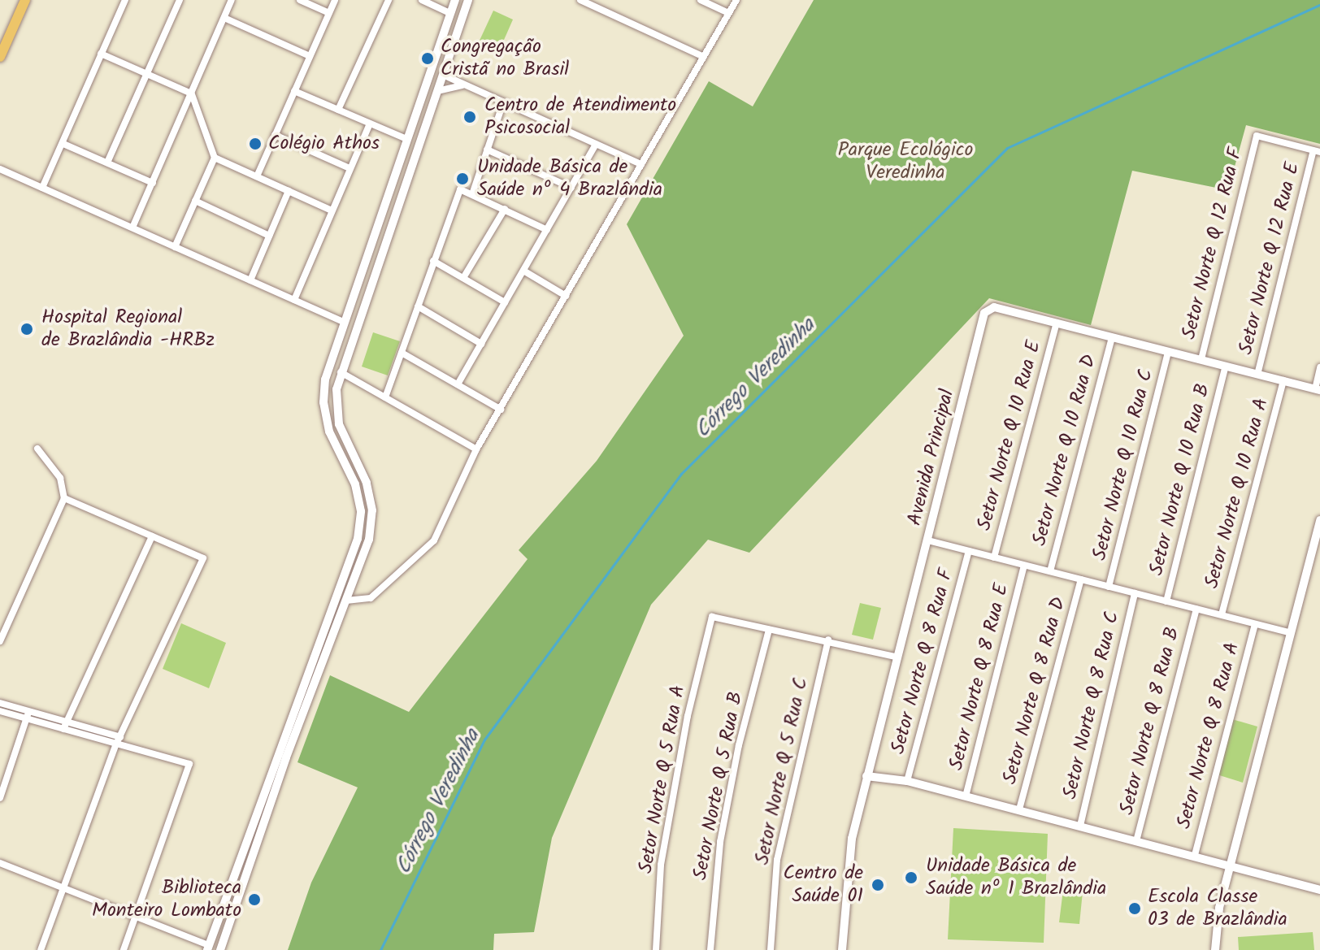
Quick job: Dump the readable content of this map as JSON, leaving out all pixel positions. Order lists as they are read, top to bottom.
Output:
{
  "streets": {
    "street": [
      "Setor Norte Q 12 Rua F",
      "Setor Norte Q 12 Rua E",
      "Setor Norte Q 10 Rua E",
      "Setor Norte Q 10 Rua D",
      "Avenida Principal",
      "Setor Norte Q 10 Rua C",
      "Setor Norte Q 10 Rua B",
      "Setor Norte Q 10 Rua A",
      "Setor Norte Q 8 Rua F",
      "Setor Norte Q 8 Rua E",
      "Setor Norte Q 8 Rua D",
      "Setor Norte Q 8 Rua C",
      "Setor Norte Q 8 Rua B",
      "Setor Norte Q 8 Rua A",
      "Setor Norte Q 5 Rua C",
      "Setor Norte Q 5 Rua A",
      "Setor Norte Q 5 Rua B"
    ]
  },
  "crossings": [
    ["Setor Norte Q 12 Rua F", "Setor Norte Q 12 Rua E"],
    ["Setor Norte Q 12 Rua F", "Avenida Principal"],
    ["Setor Norte Q 12 Rua E", "Avenida Principal"],
    ["Setor Norte Q 10 Rua E", "Avenida Principal"],
    ["Setor Norte Q 10 Rua D", "Avenida Principal"],
    ["Avenida Principal", "Setor Norte Q 10 Rua C"],
    ["Avenida Principal", "Setor Norte Q 10 Rua B"],
    ["Avenida Principal", "Setor Norte Q 10 Rua A"],
    ["Setor Norte Q 5 Rua A", "Setor Norte Q 5 Rua B"]
  ],
  "water": ["Córrego Veredinha"],
  "parks": ["Parque Ecológico Veredinha"],
  "places": [
    "Congregação Cristã no Brasil",
    "Centro de Atendimento Psicosocial",
    "Colégio Athos",
    "Unidade Básica de Saúde nº 4 Brazlândia",
    "Hospital Regional de Brazlândia -HRBz",
    "Unidade Básica de Saúde nº 1 Brazlândia",
    "Centro de Saúde 01",
    "Biblioteca Monteiro Lombato",
    "Escola Classe 03 de Brazlândia"
  ]
}
